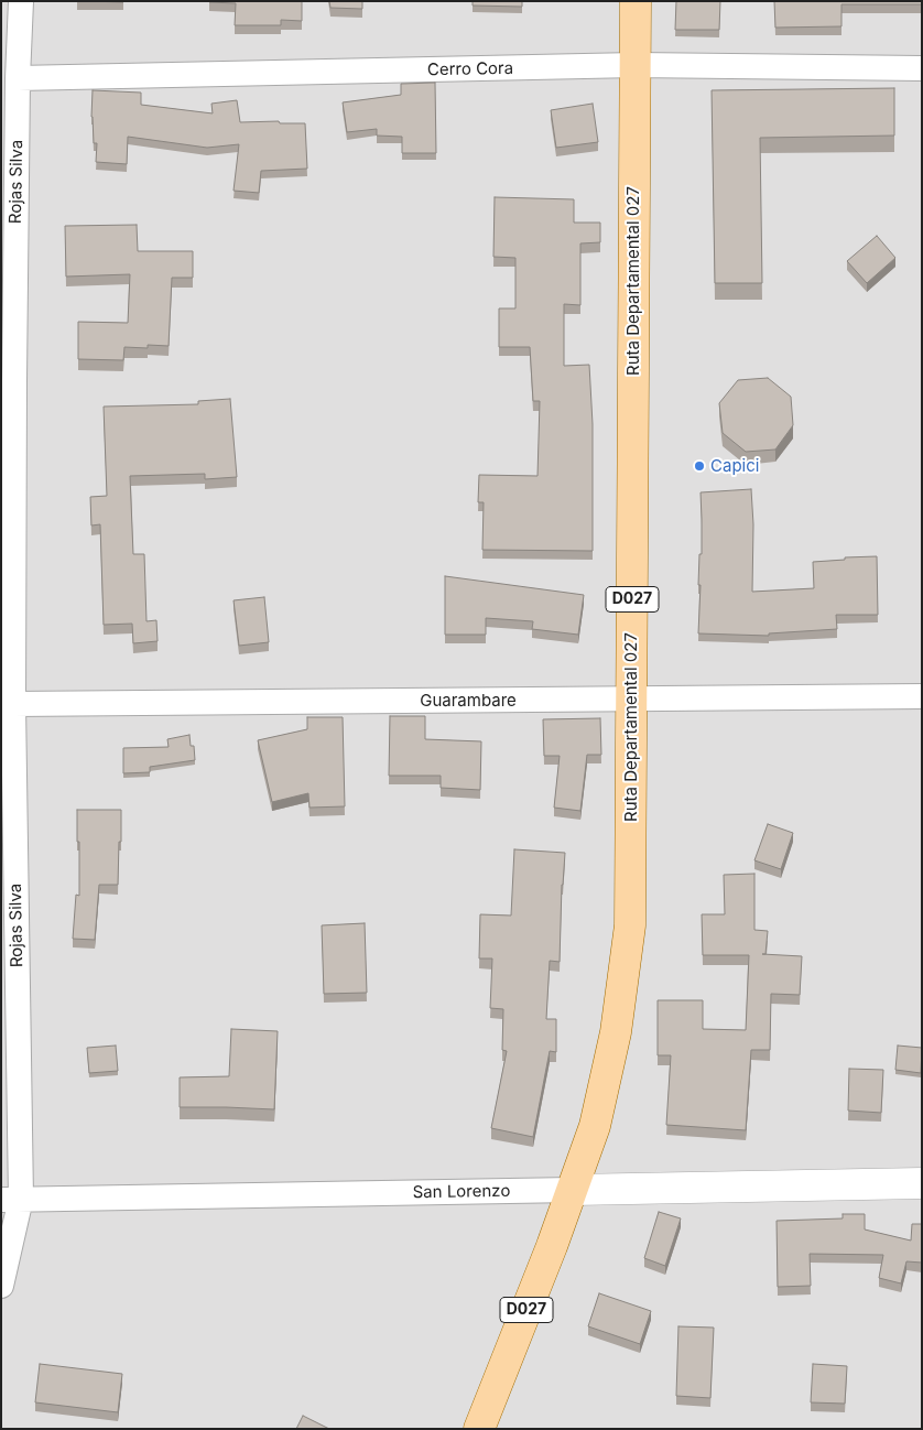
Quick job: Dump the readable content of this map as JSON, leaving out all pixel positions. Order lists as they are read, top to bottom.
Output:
{
  "streets": {
    "main road": ["Ruta Departamental 027", "D027"],
    "street": [
      "Cerro Cora",
      "Rojas Silva",
      "Guarambare",
      "San Lorenzo"
    ]
  },
  "crossings": [
    ["Cerro Cora", "Rojas Silva"],
    ["Cerro Cora", "Ruta Departamental 027"],
    ["Rojas Silva", "Guarambare"],
    ["Rojas Silva", "San Lorenzo"],
    ["Ruta Departamental 027", "Guarambare"],
    ["Ruta Departamental 027", "San Lorenzo"]
  ],
  "places": ["Capici"]
}
